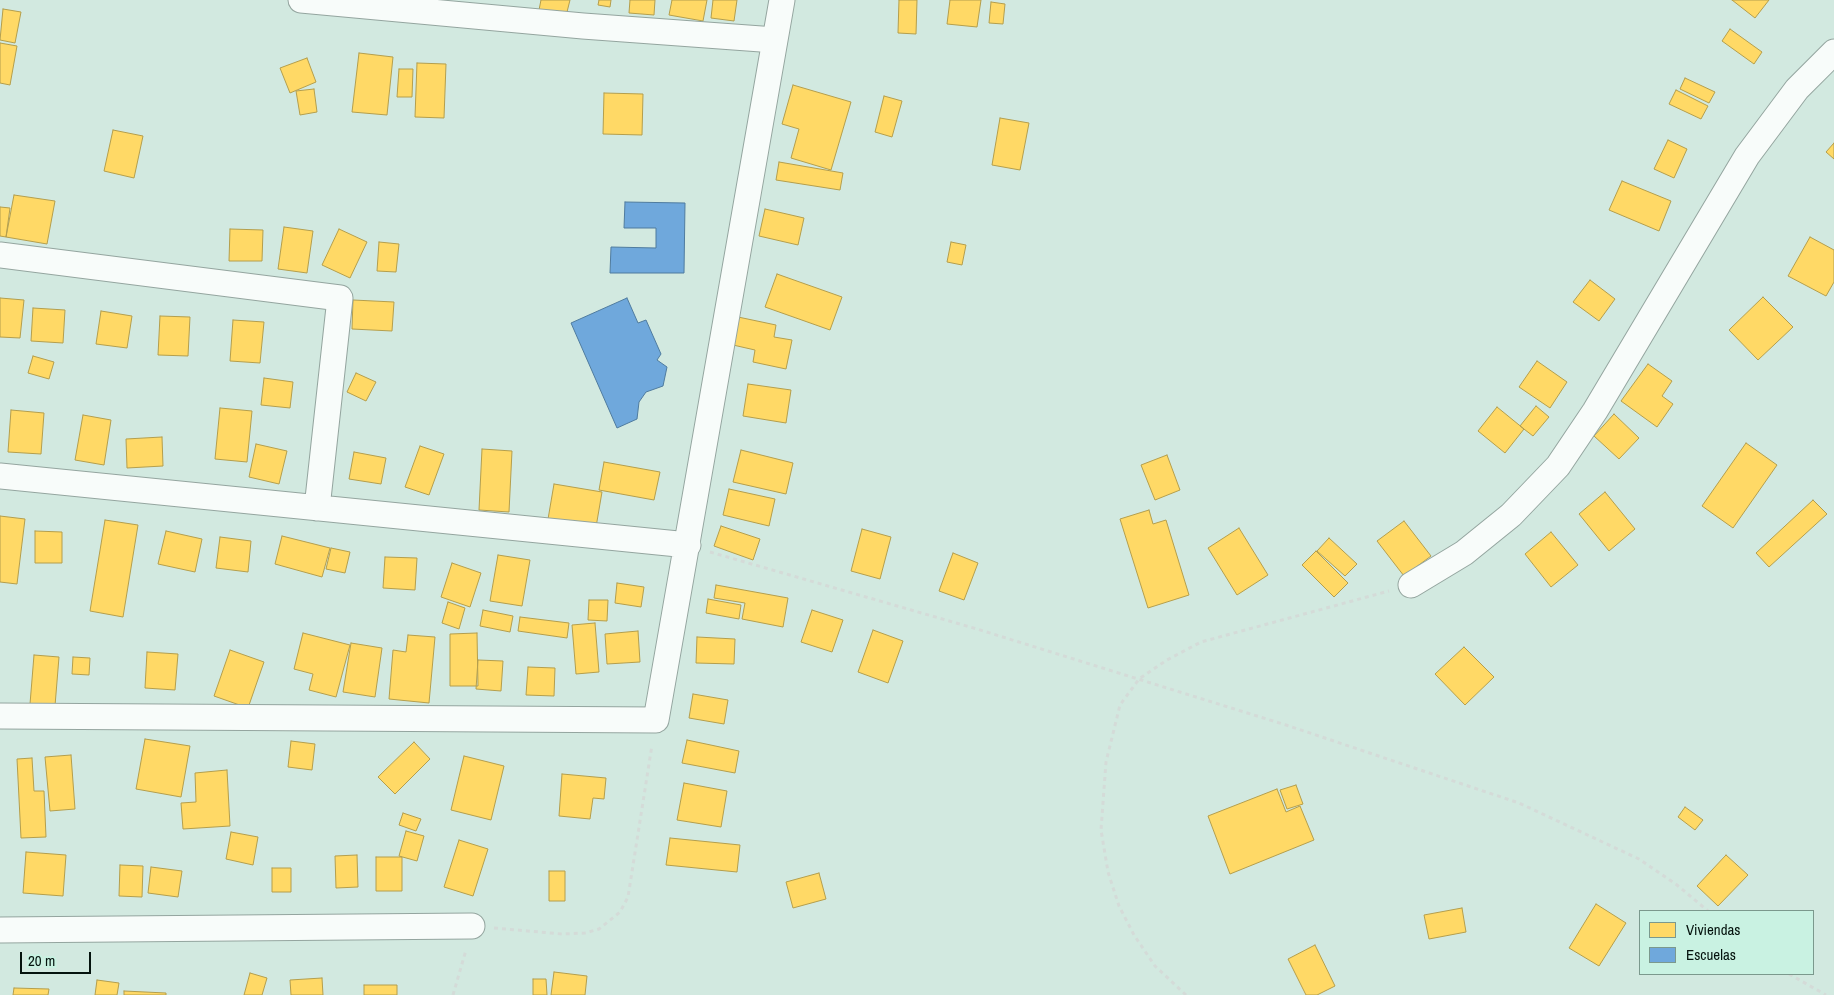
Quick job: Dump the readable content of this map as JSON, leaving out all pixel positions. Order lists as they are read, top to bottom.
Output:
{
  "legend": ["Viviendas", "Escuelas"],
  "scale_bar": "20 m"
}
